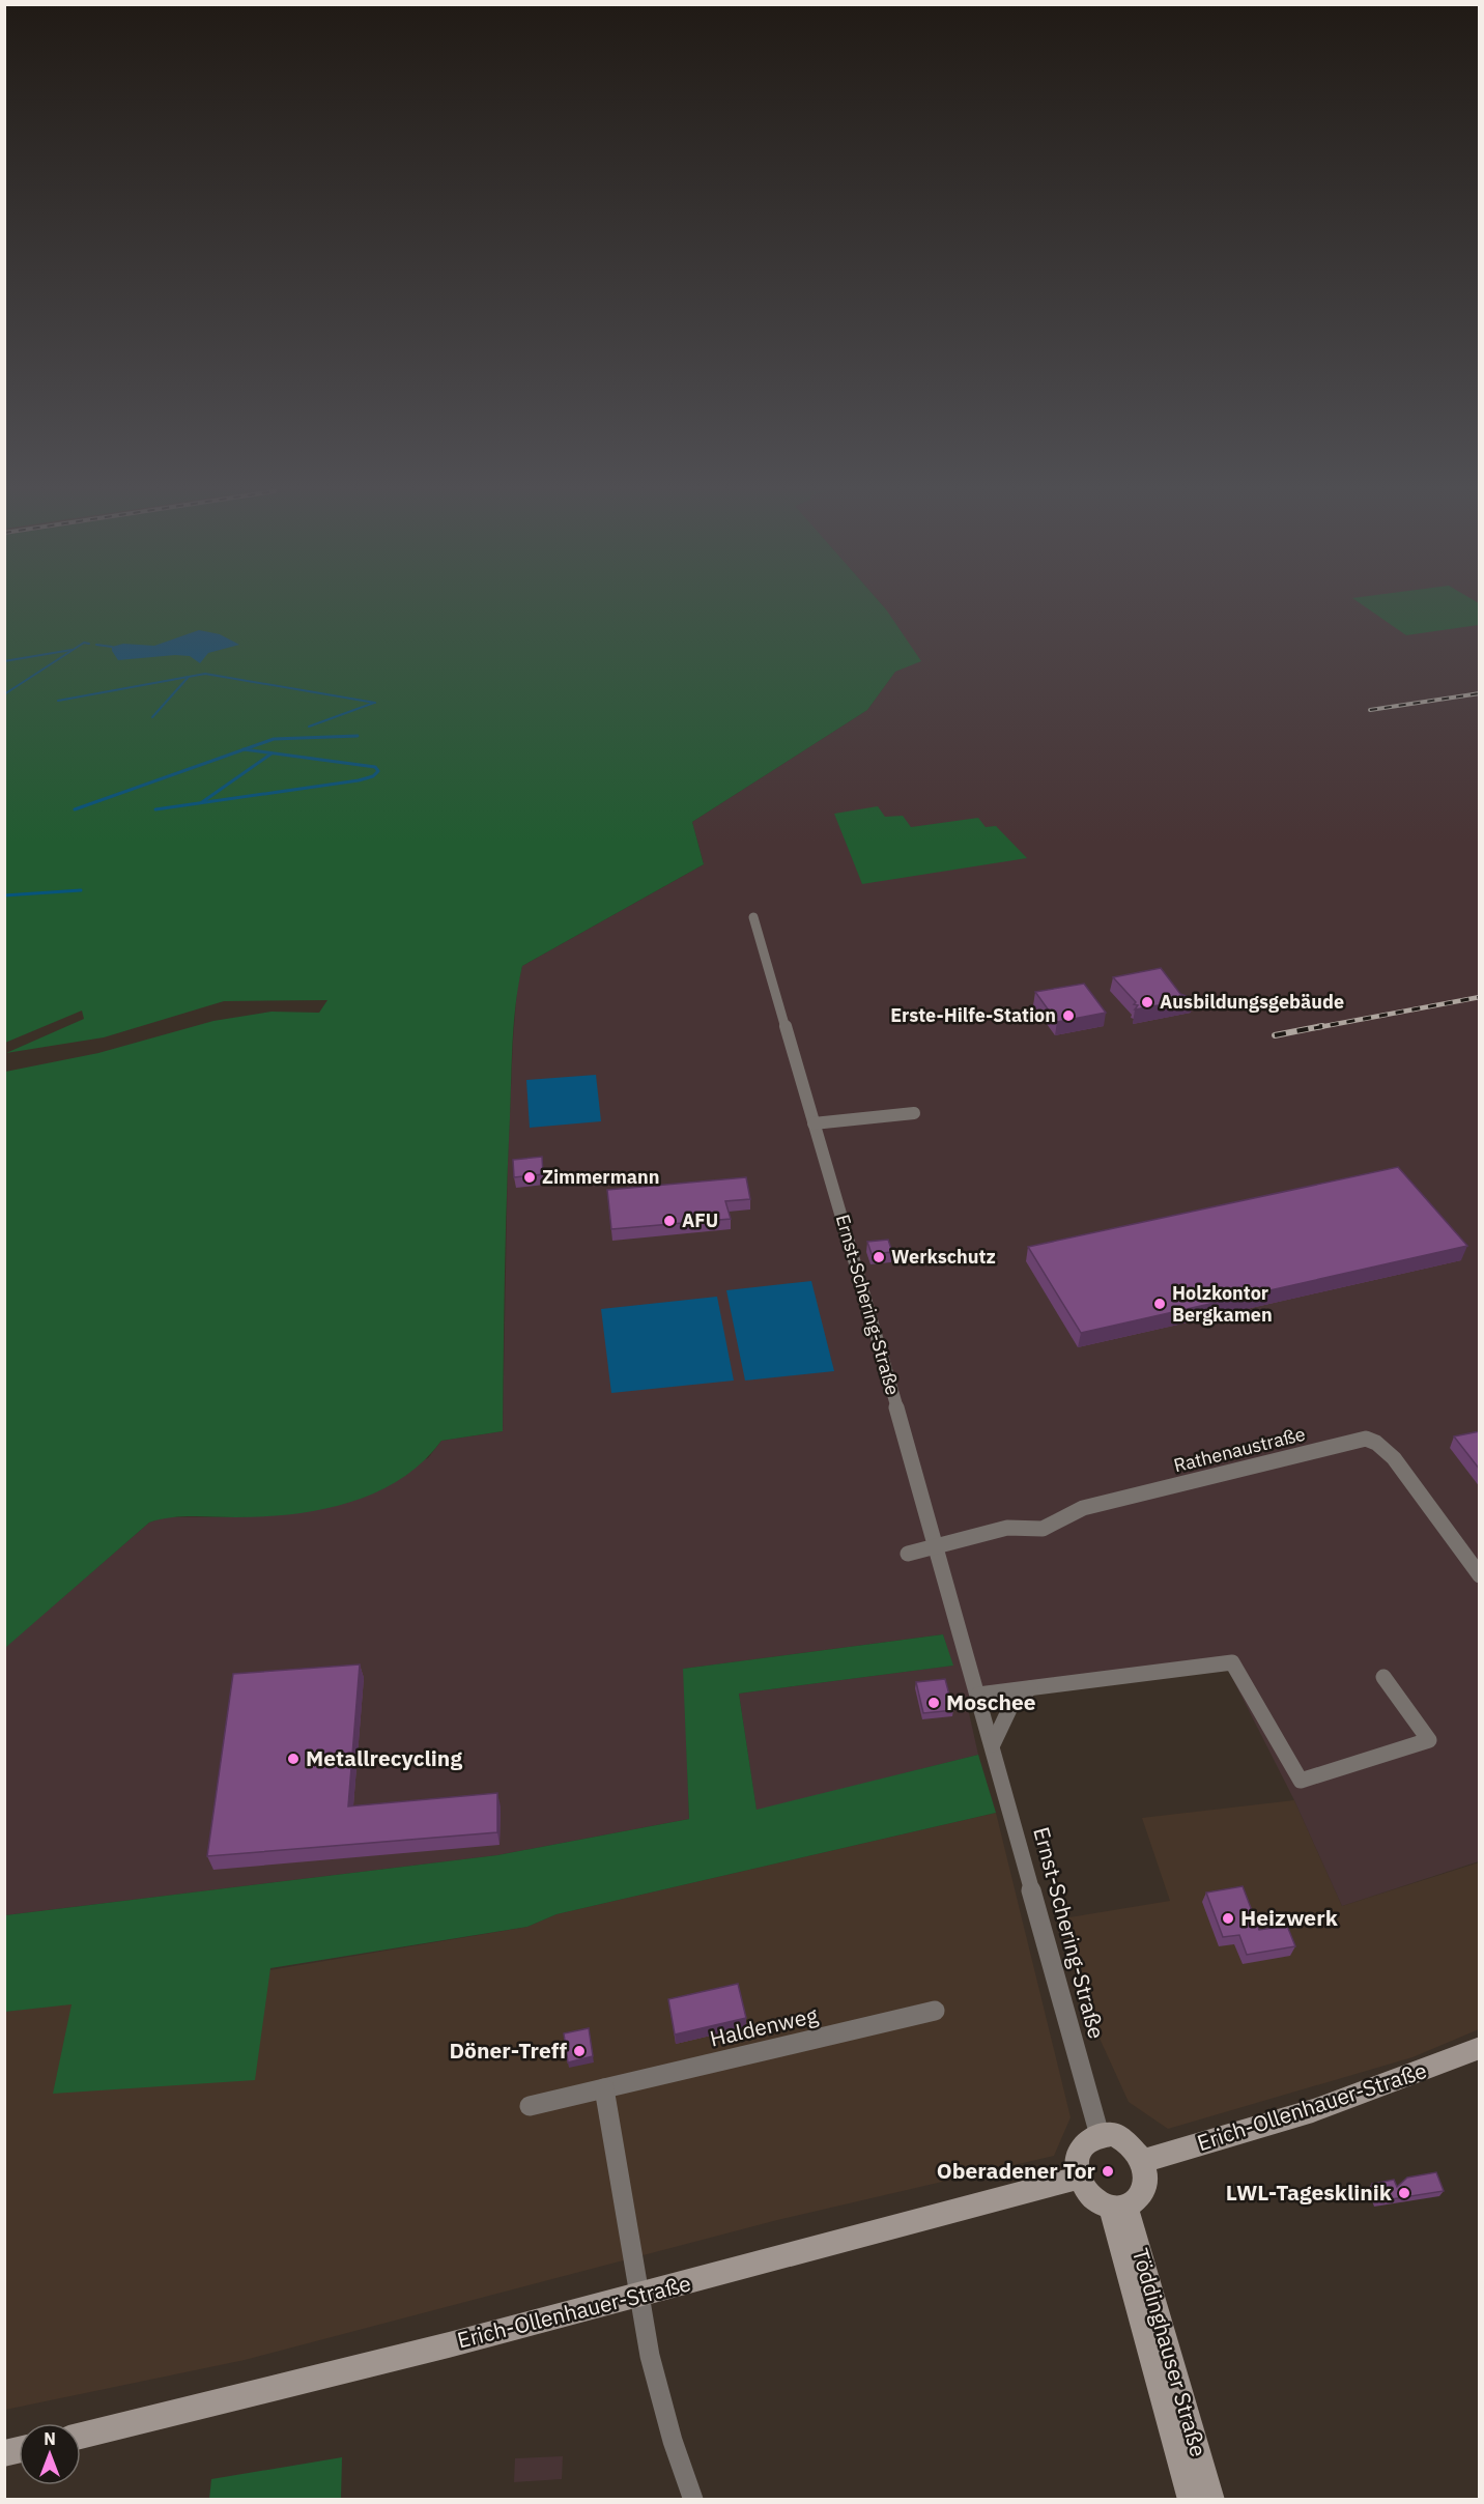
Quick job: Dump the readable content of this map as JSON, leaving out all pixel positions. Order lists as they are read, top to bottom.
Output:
{
  "streets": {
    "street": [
      "Ernst-Schering-Straße",
      "Rathenaustraße",
      "Haldenweg",
      "Erich-Ollenhauer-Straße",
      "Töddinghauser Straße"
    ]
  },
  "crossings": [
    ["Ernst-Schering-Straße", "Erich-Ollenhauer-Straße"],
    ["Ernst-Schering-Straße", "Töddinghauser Straße"],
    ["Erich-Ollenhauer-Straße", "Töddinghauser Straße"]
  ],
  "places": [
    "Ausbildungsgebäude",
    "Erste-Hilfe-Station",
    "Zimmermann",
    "AFU",
    "Werkschutz",
    "Holzkontor Bergkamen",
    "Moschee",
    "Metallrecycling",
    "Heizwerk",
    "Döner-Treff",
    "Oberadener Tor",
    "LWL-Tagesklinik"
  ],
  "north": "top"
}
